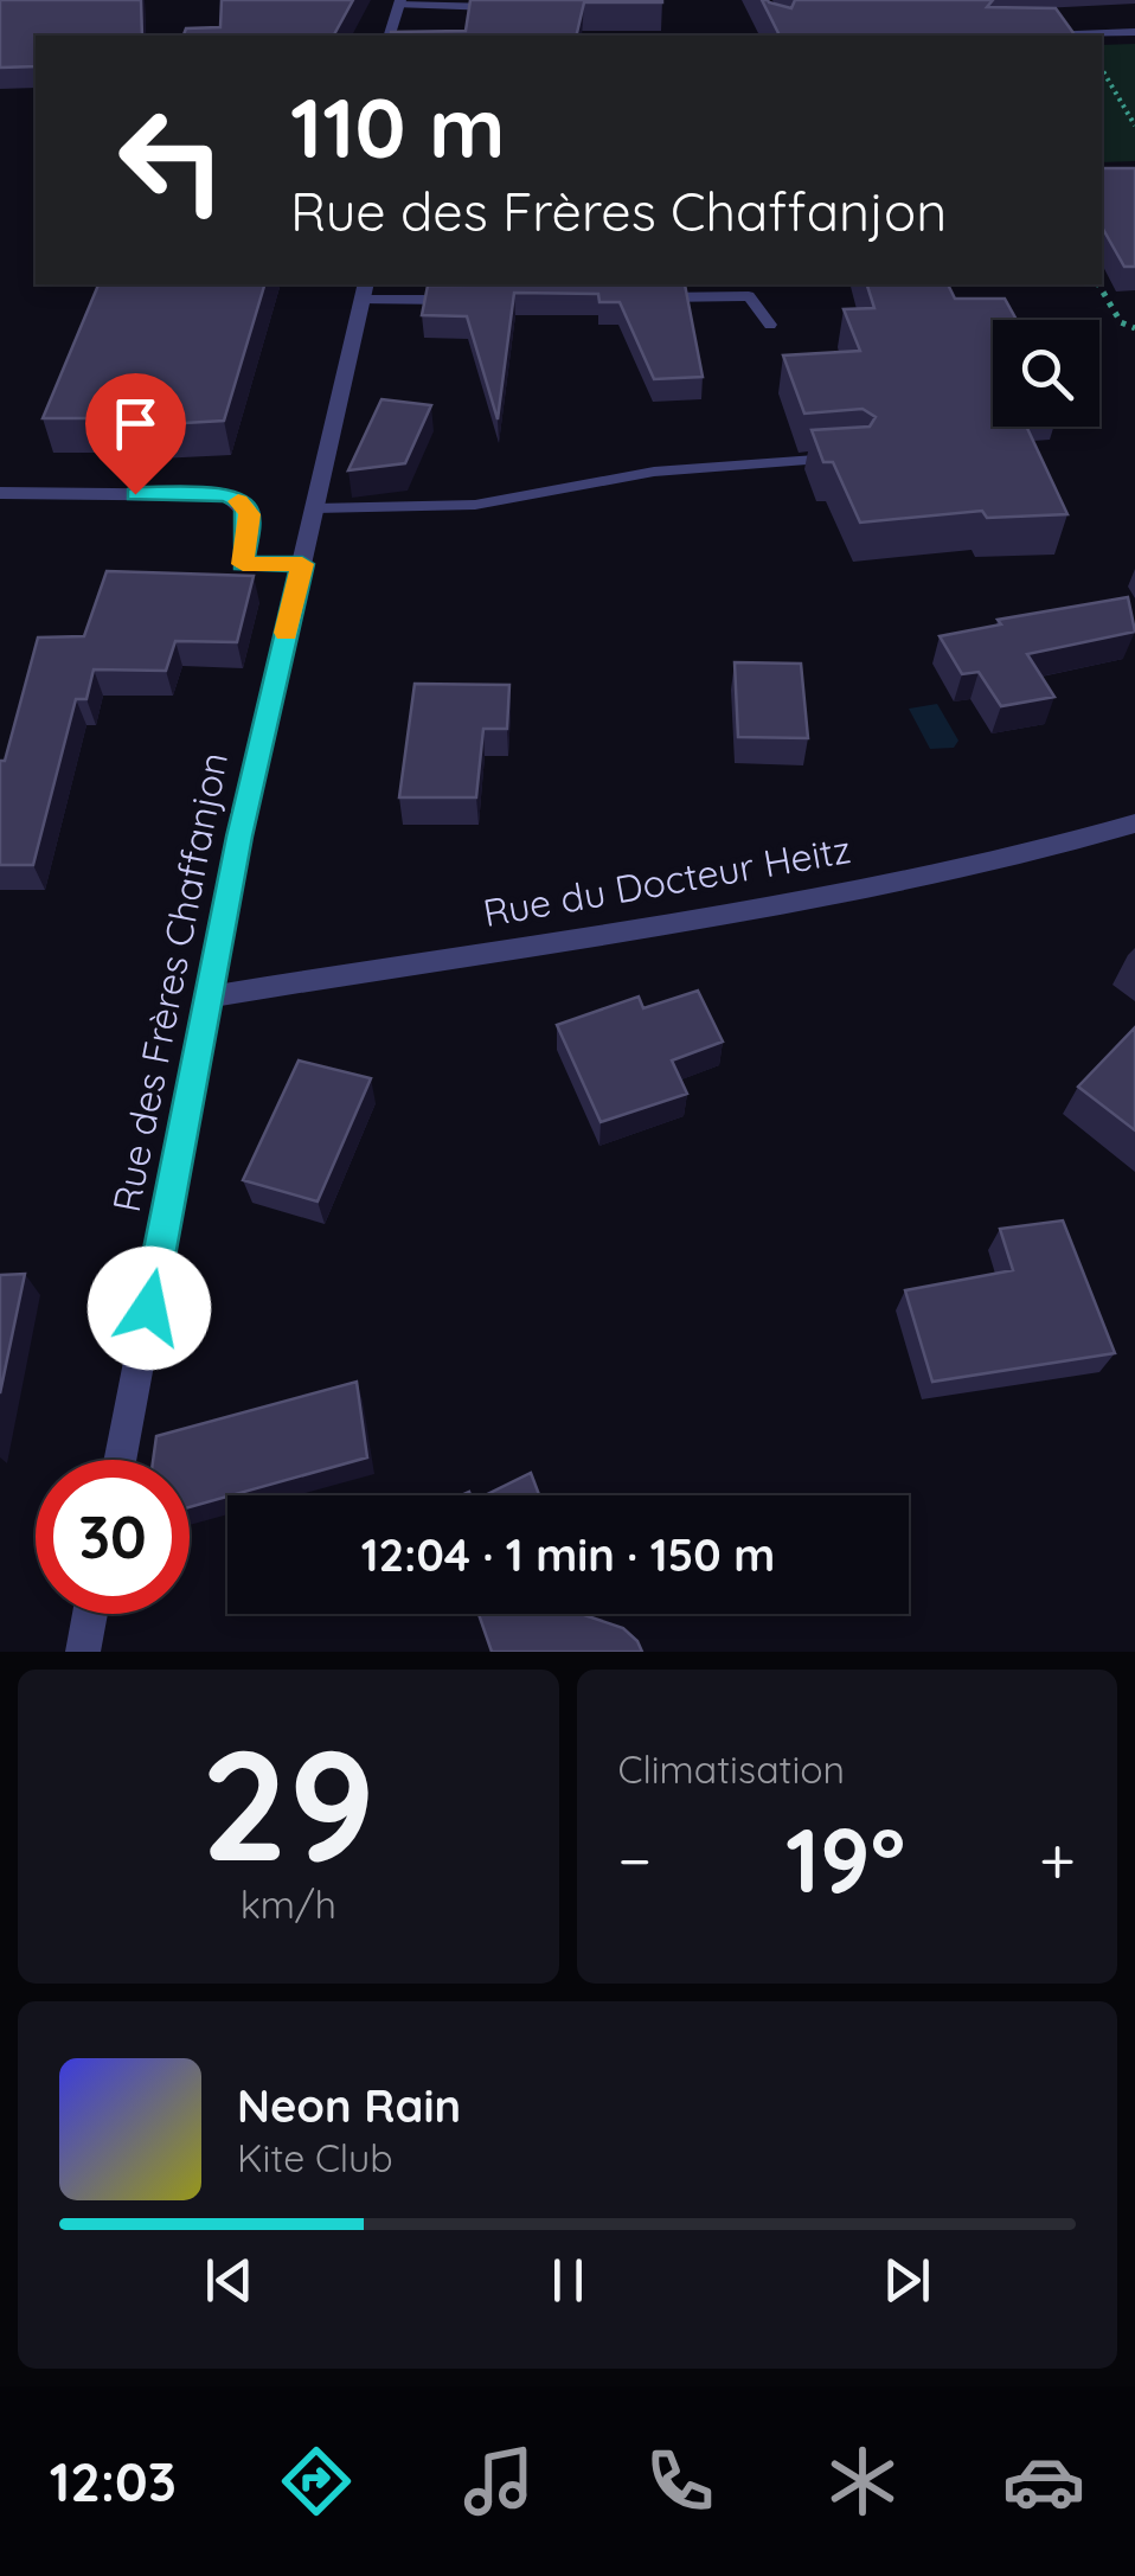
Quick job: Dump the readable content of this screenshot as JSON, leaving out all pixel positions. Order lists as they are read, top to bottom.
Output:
{
  "streets": {
    "street": ["Rue du Docteur Heitz", "Rue des Frères Chaffanjon"]
  },
  "crossings": [
    ["Rue du Docteur Heitz", "Rue des Frères Chaffanjon"]
  ],
  "page": {
    "turn": ["110 m", "Rue des Frères Chaffanjon"],
    "limit": "30",
    "trip": "12:04 · 1 min · 150 m",
    "tile": [
      ["29", "km/h"],
      "Climatisation"
    ],
    "heat": ["−", "19°", "+"],
    "song": ["Neon Rain", "Kite Club"],
    "tabs": "12:03"
  }
}
